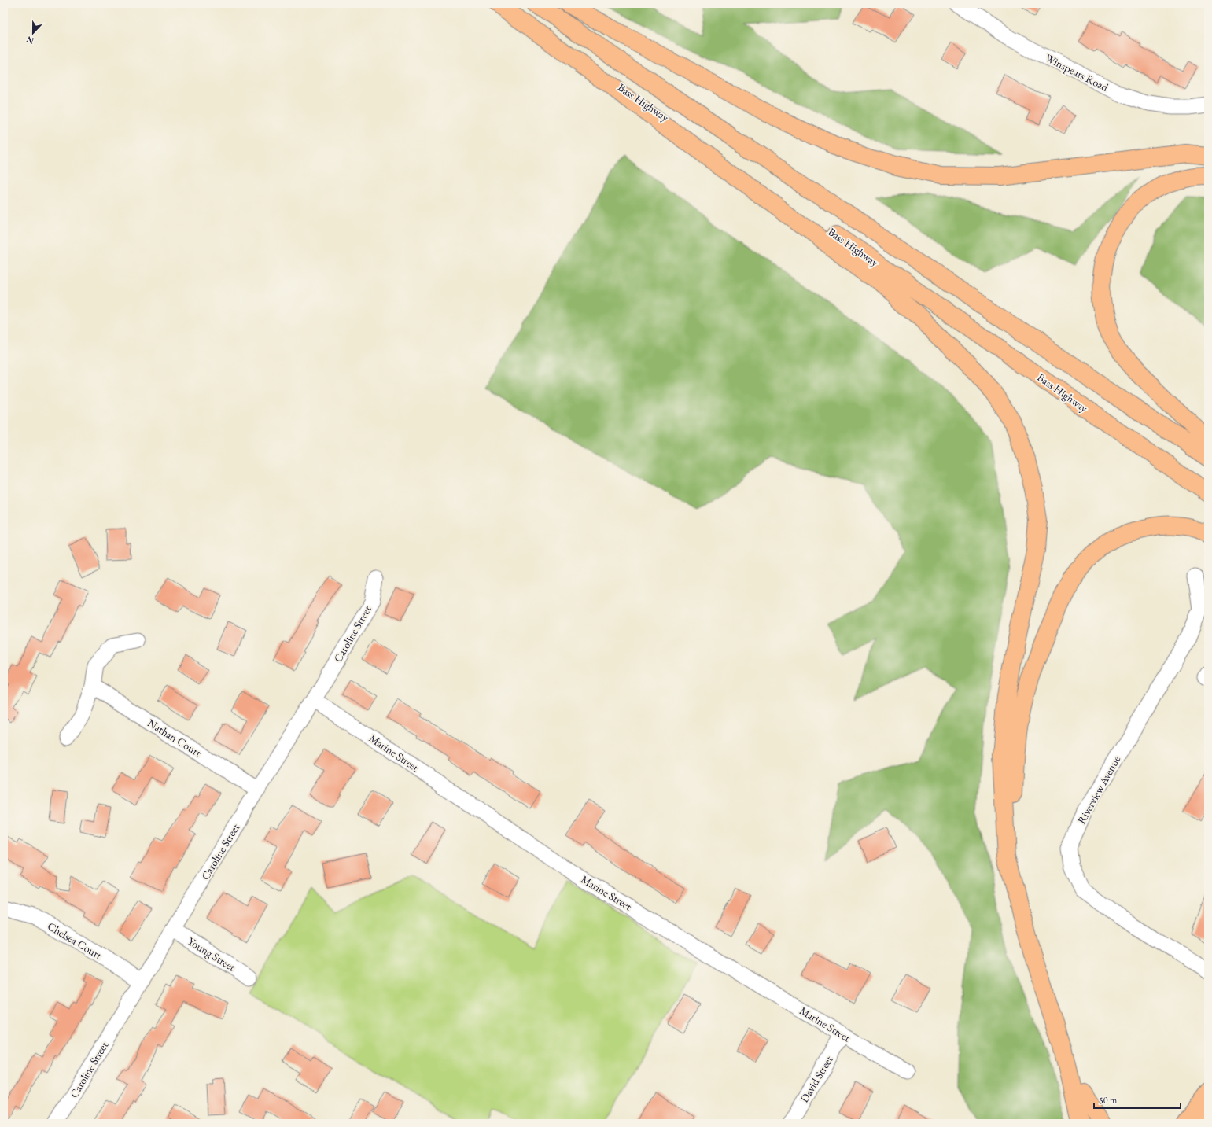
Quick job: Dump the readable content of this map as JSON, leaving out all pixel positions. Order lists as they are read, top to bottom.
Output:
{
  "streets": {
    "highway": ["Bass Highway"],
    "street": [
      "Winspears Road",
      "Caroline Street",
      "Nathan Court",
      "Marine Street",
      "Riverview Avenue",
      "Chelsea Court",
      "Young Street",
      "David Street"
    ]
  },
  "crossings": [
    ["Caroline Street", "Nathan Court"],
    ["Caroline Street", "Marine Street"],
    ["Caroline Street", "Chelsea Court"],
    ["Caroline Street", "Young Street"],
    ["Marine Street", "David Street"]
  ],
  "scale_bar": "50 m",
  "north": "bottom"
}
